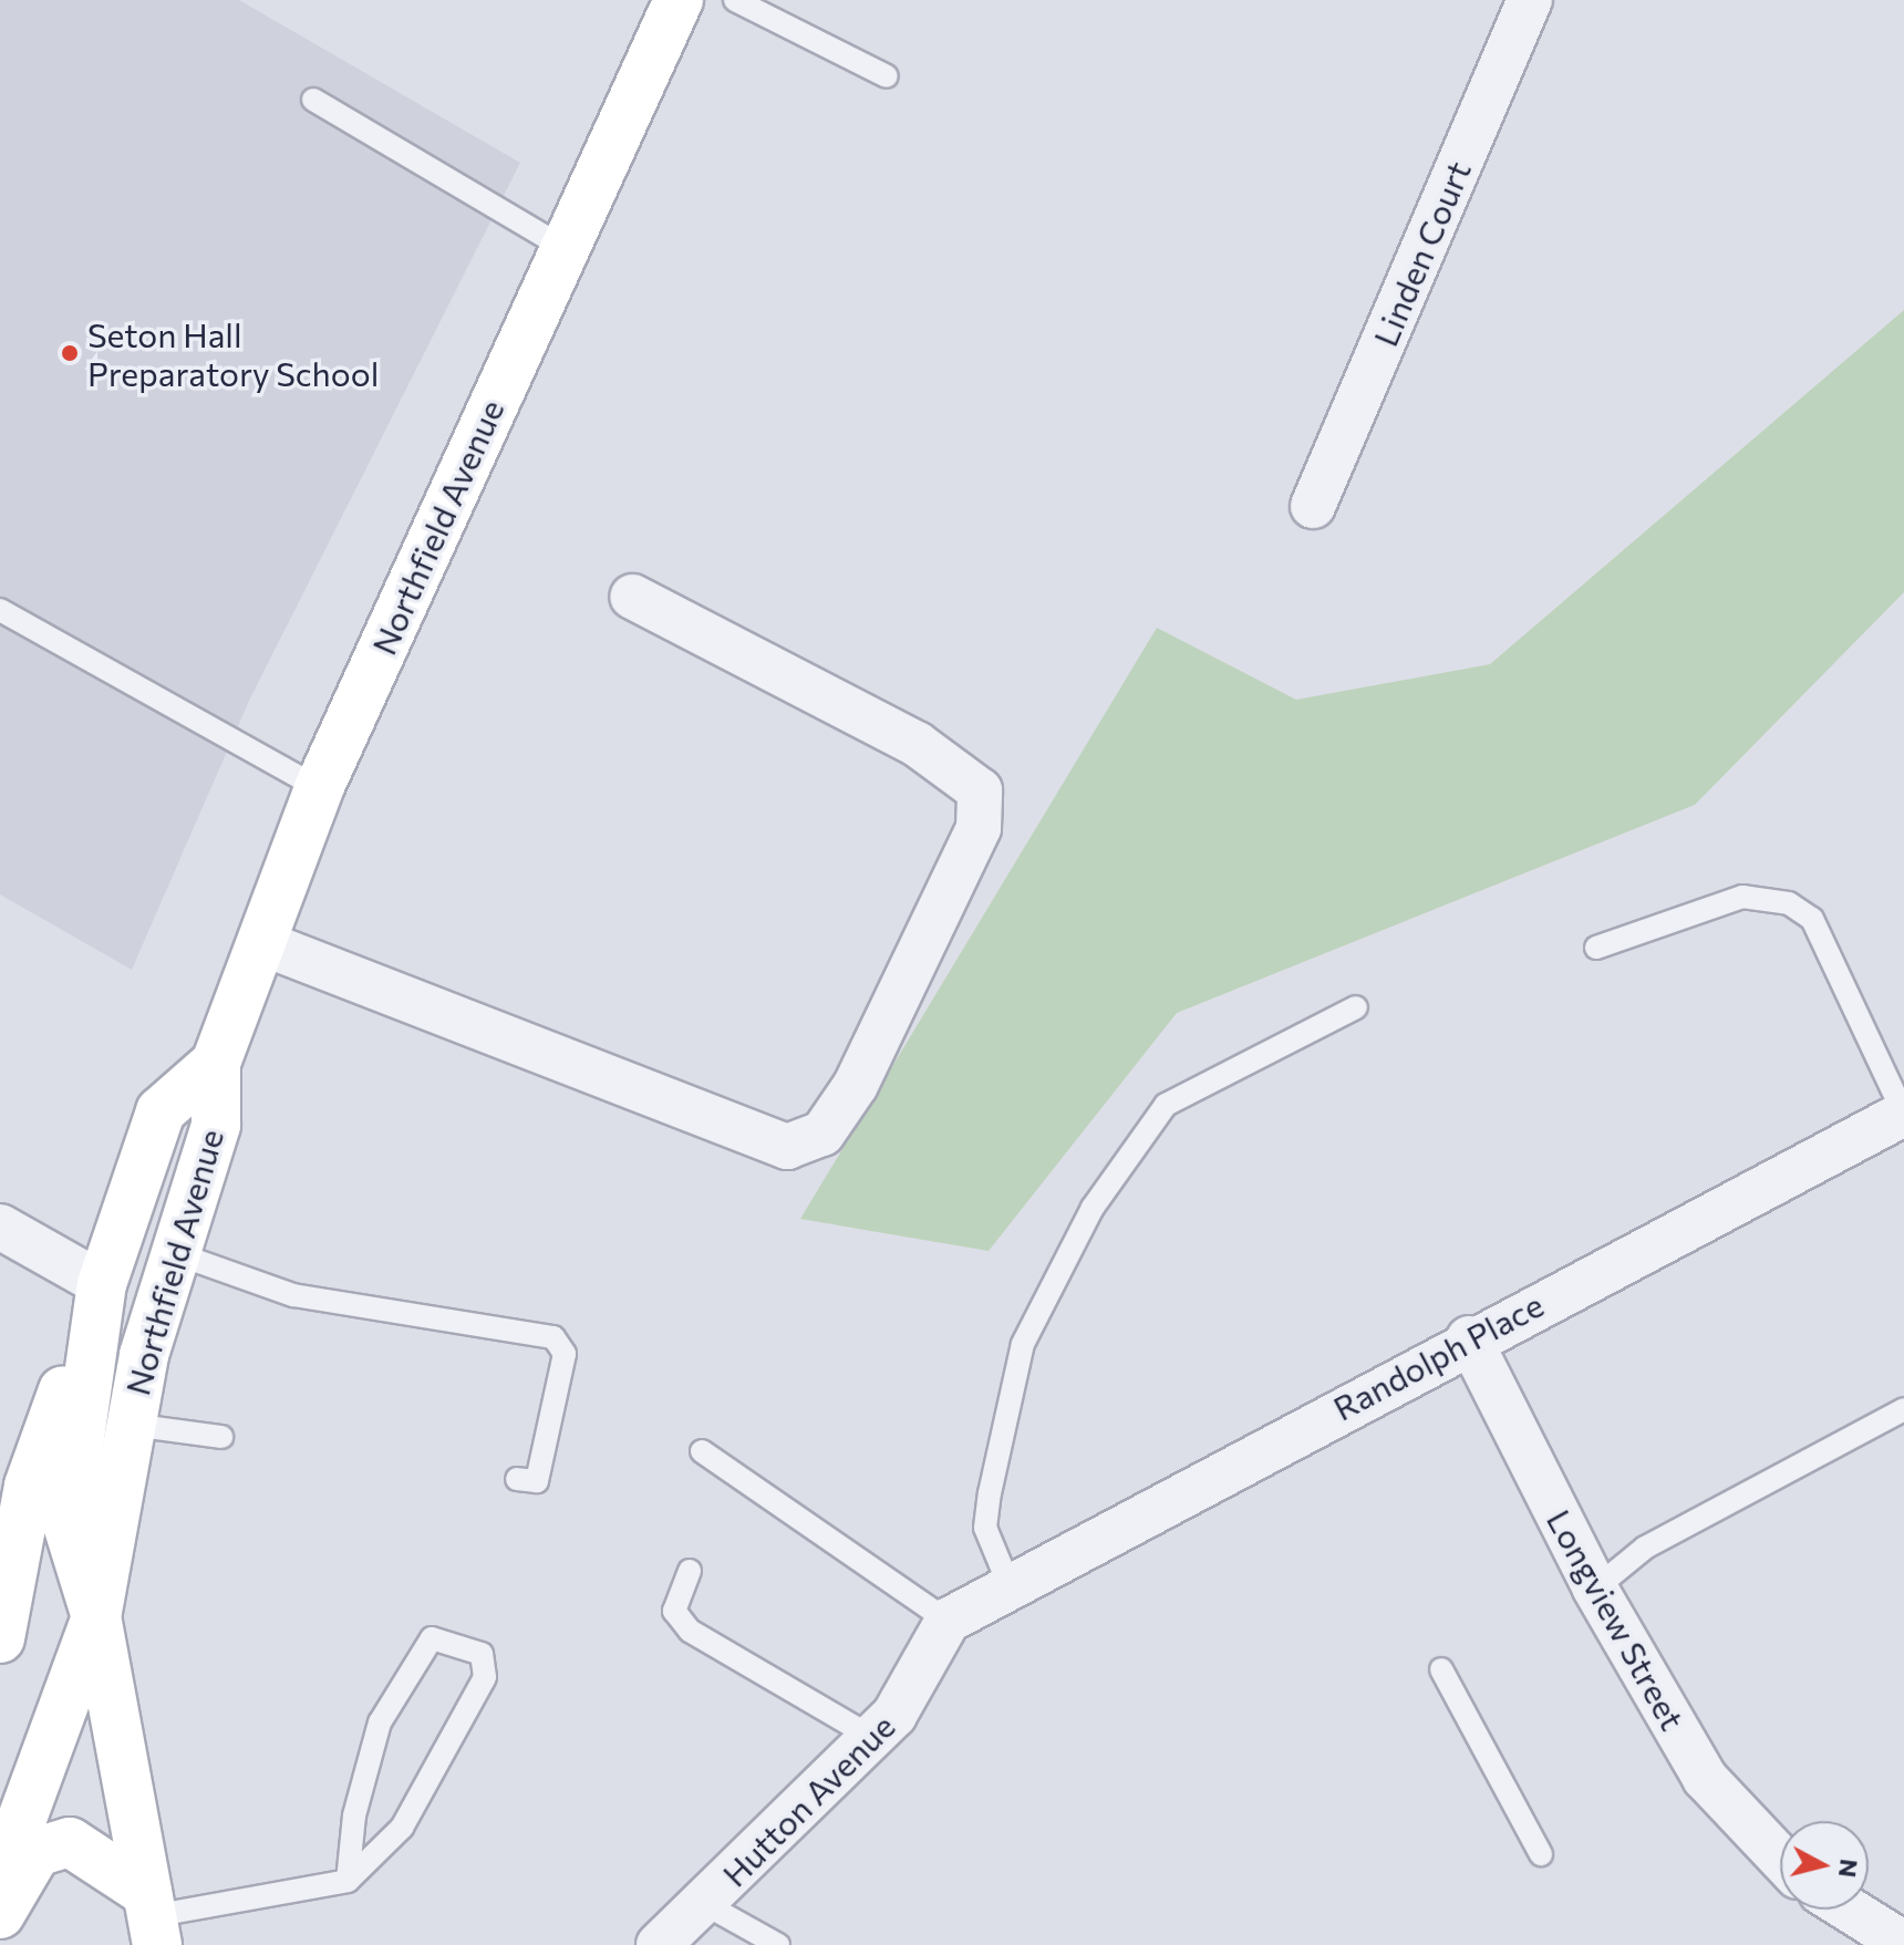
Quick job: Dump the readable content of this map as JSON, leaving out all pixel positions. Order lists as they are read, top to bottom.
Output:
{
  "streets": {
    "main road": ["Northfield Avenue"],
    "street": [
      "Linden Court",
      "Randolph Place",
      "Longview Street",
      "Hutton Avenue"
    ]
  },
  "crossings": [
    ["Randolph Place", "Longview Street"],
    ["Randolph Place", "Hutton Avenue"]
  ],
  "places": ["Seton Hall Preparatory School"],
  "north": "right"
}
